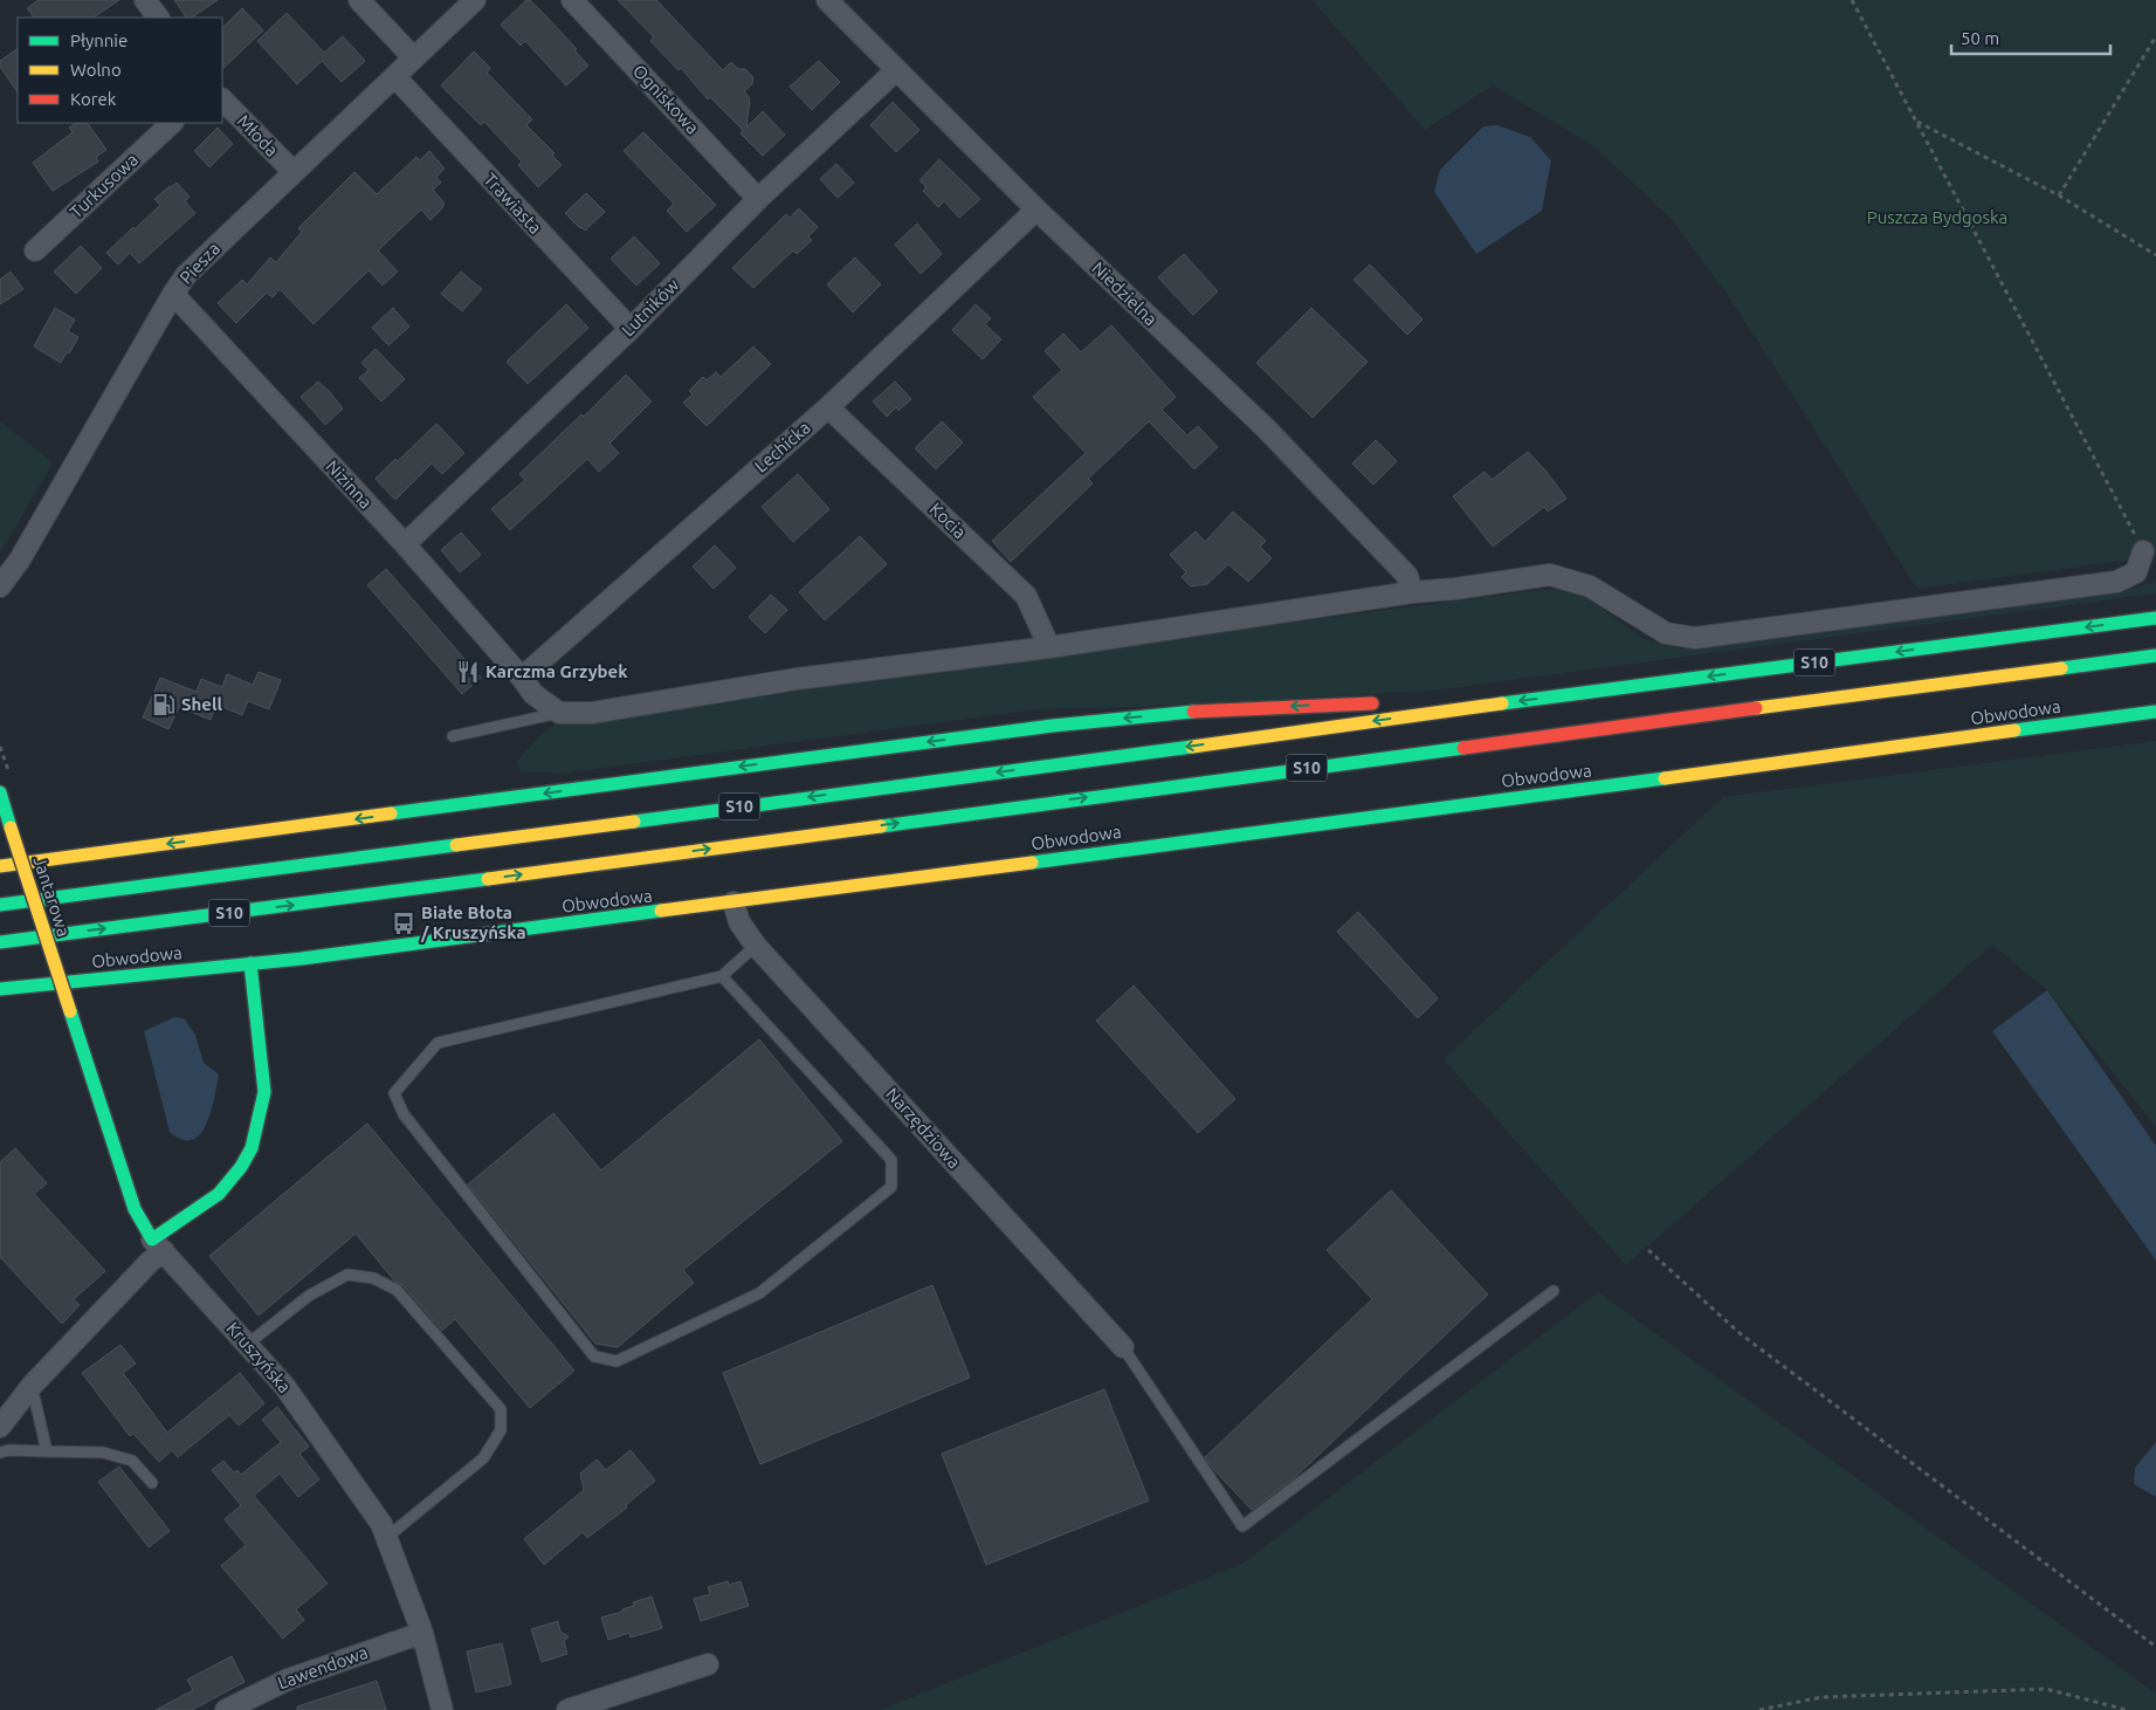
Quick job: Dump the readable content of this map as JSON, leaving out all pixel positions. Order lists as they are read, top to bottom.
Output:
{
  "streets": {
    "main road": [
      "S10",
      "Obwodowa",
      "Jantarowa",
      "Kruszyńska"
    ],
    "street": [
      "Ogniskowa",
      "Młoda",
      "Turkusowa",
      "Trawiasta",
      "Piesza",
      "Niedzielna",
      "Lutników",
      "Lechicka",
      "Nizinna",
      "Kocia",
      "Narzędziowa",
      "Lawendowa"
    ]
  },
  "crossings": [
    ["Ogniskowa", "Lutników"],
    ["Młoda", "Piesza"],
    ["Trawiasta", "Piesza"],
    ["Trawiasta", "Lutników"],
    ["Piesza", "Nizinna"],
    ["Niedzielna", "Lutników"],
    ["Niedzielna", "Lechicka"],
    ["Lutników", "Nizinna"],
    ["Lechicka", "Nizinna"],
    ["Lechicka", "Kocia"],
    ["Obwodowa", "Narzędziowa"],
    ["Jantarowa", "Kruszyńska"],
    ["Kruszyńska", "Lawendowa"]
  ],
  "parks": ["Puszcza Bydgoska"],
  "places": {
    "restaurant": ["Karczma Grzybek"],
    "fuel station": ["Shell"],
    "bus stop": ["Białe Błota / Kruszyńska"]
  },
  "legend": ["Płynnie", "Wolno", "Korek"],
  "scale_bar": "50 m"
}
